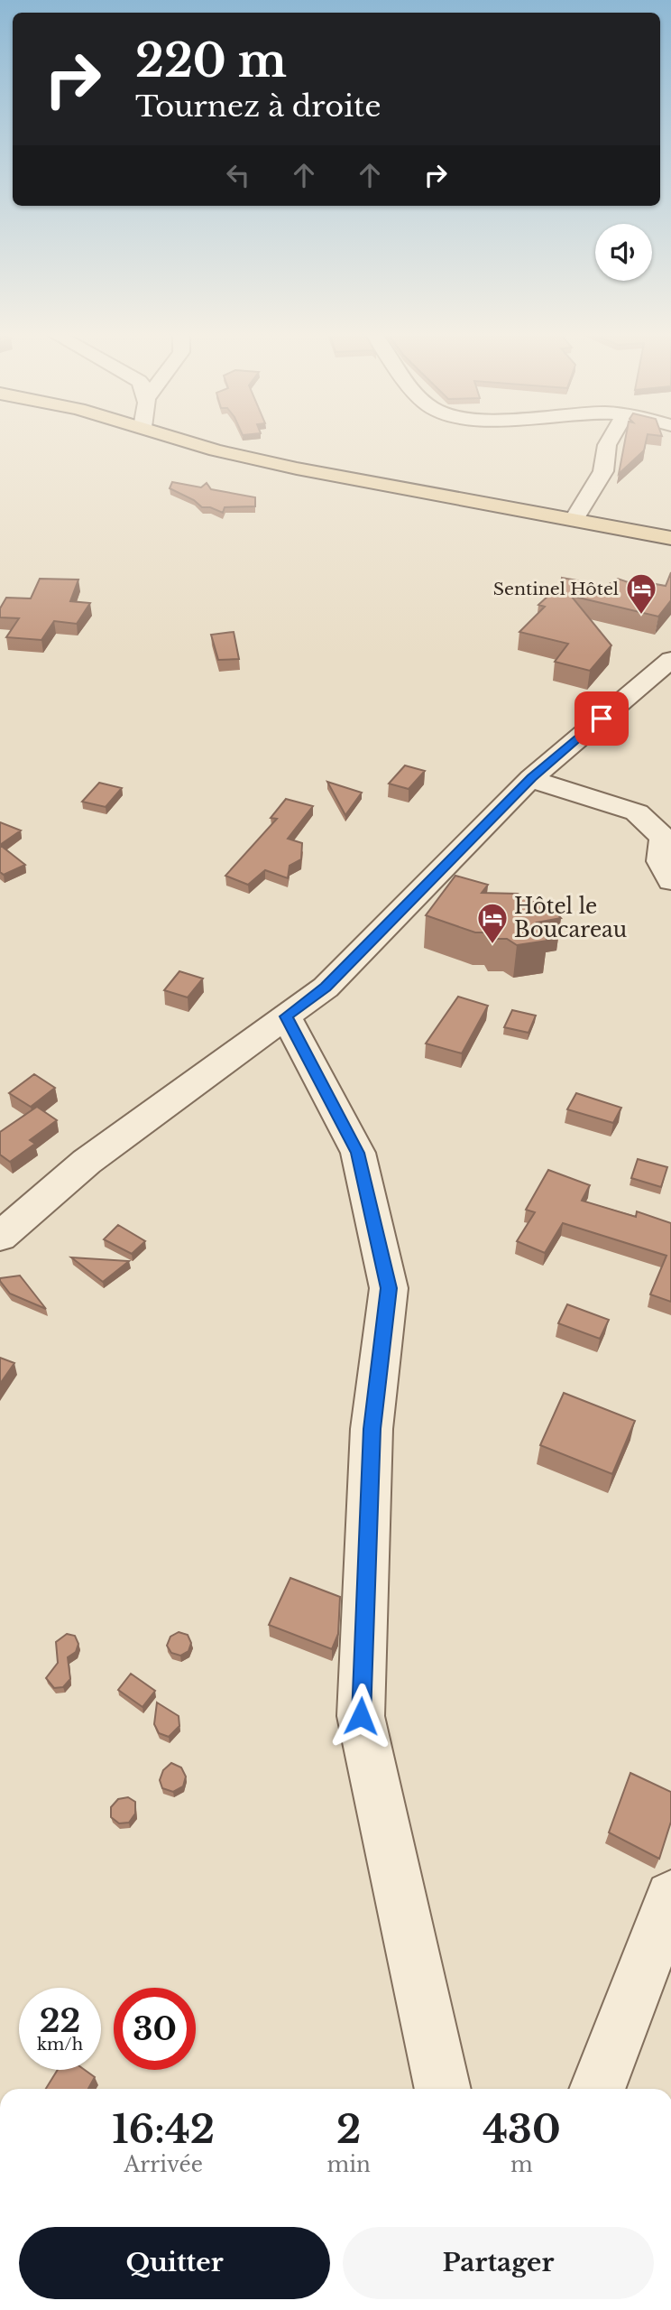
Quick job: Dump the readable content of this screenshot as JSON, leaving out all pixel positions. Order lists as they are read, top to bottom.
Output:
{
  "places": {
    "hotel": ["Sentinel Hôtel", "Hôtel le Boucareau"]
  },
  "page": {
    "turn": ["220 m", "Tournez à droite"],
    "speed": "22 km/h",
    "limit": "30",
    "eta": [
      "16:42",
      "Arrivée",
      "2",
      "min",
      "430",
      "m"
    ],
    "buttons": ["Quitter", "Partager"]
  }
}
